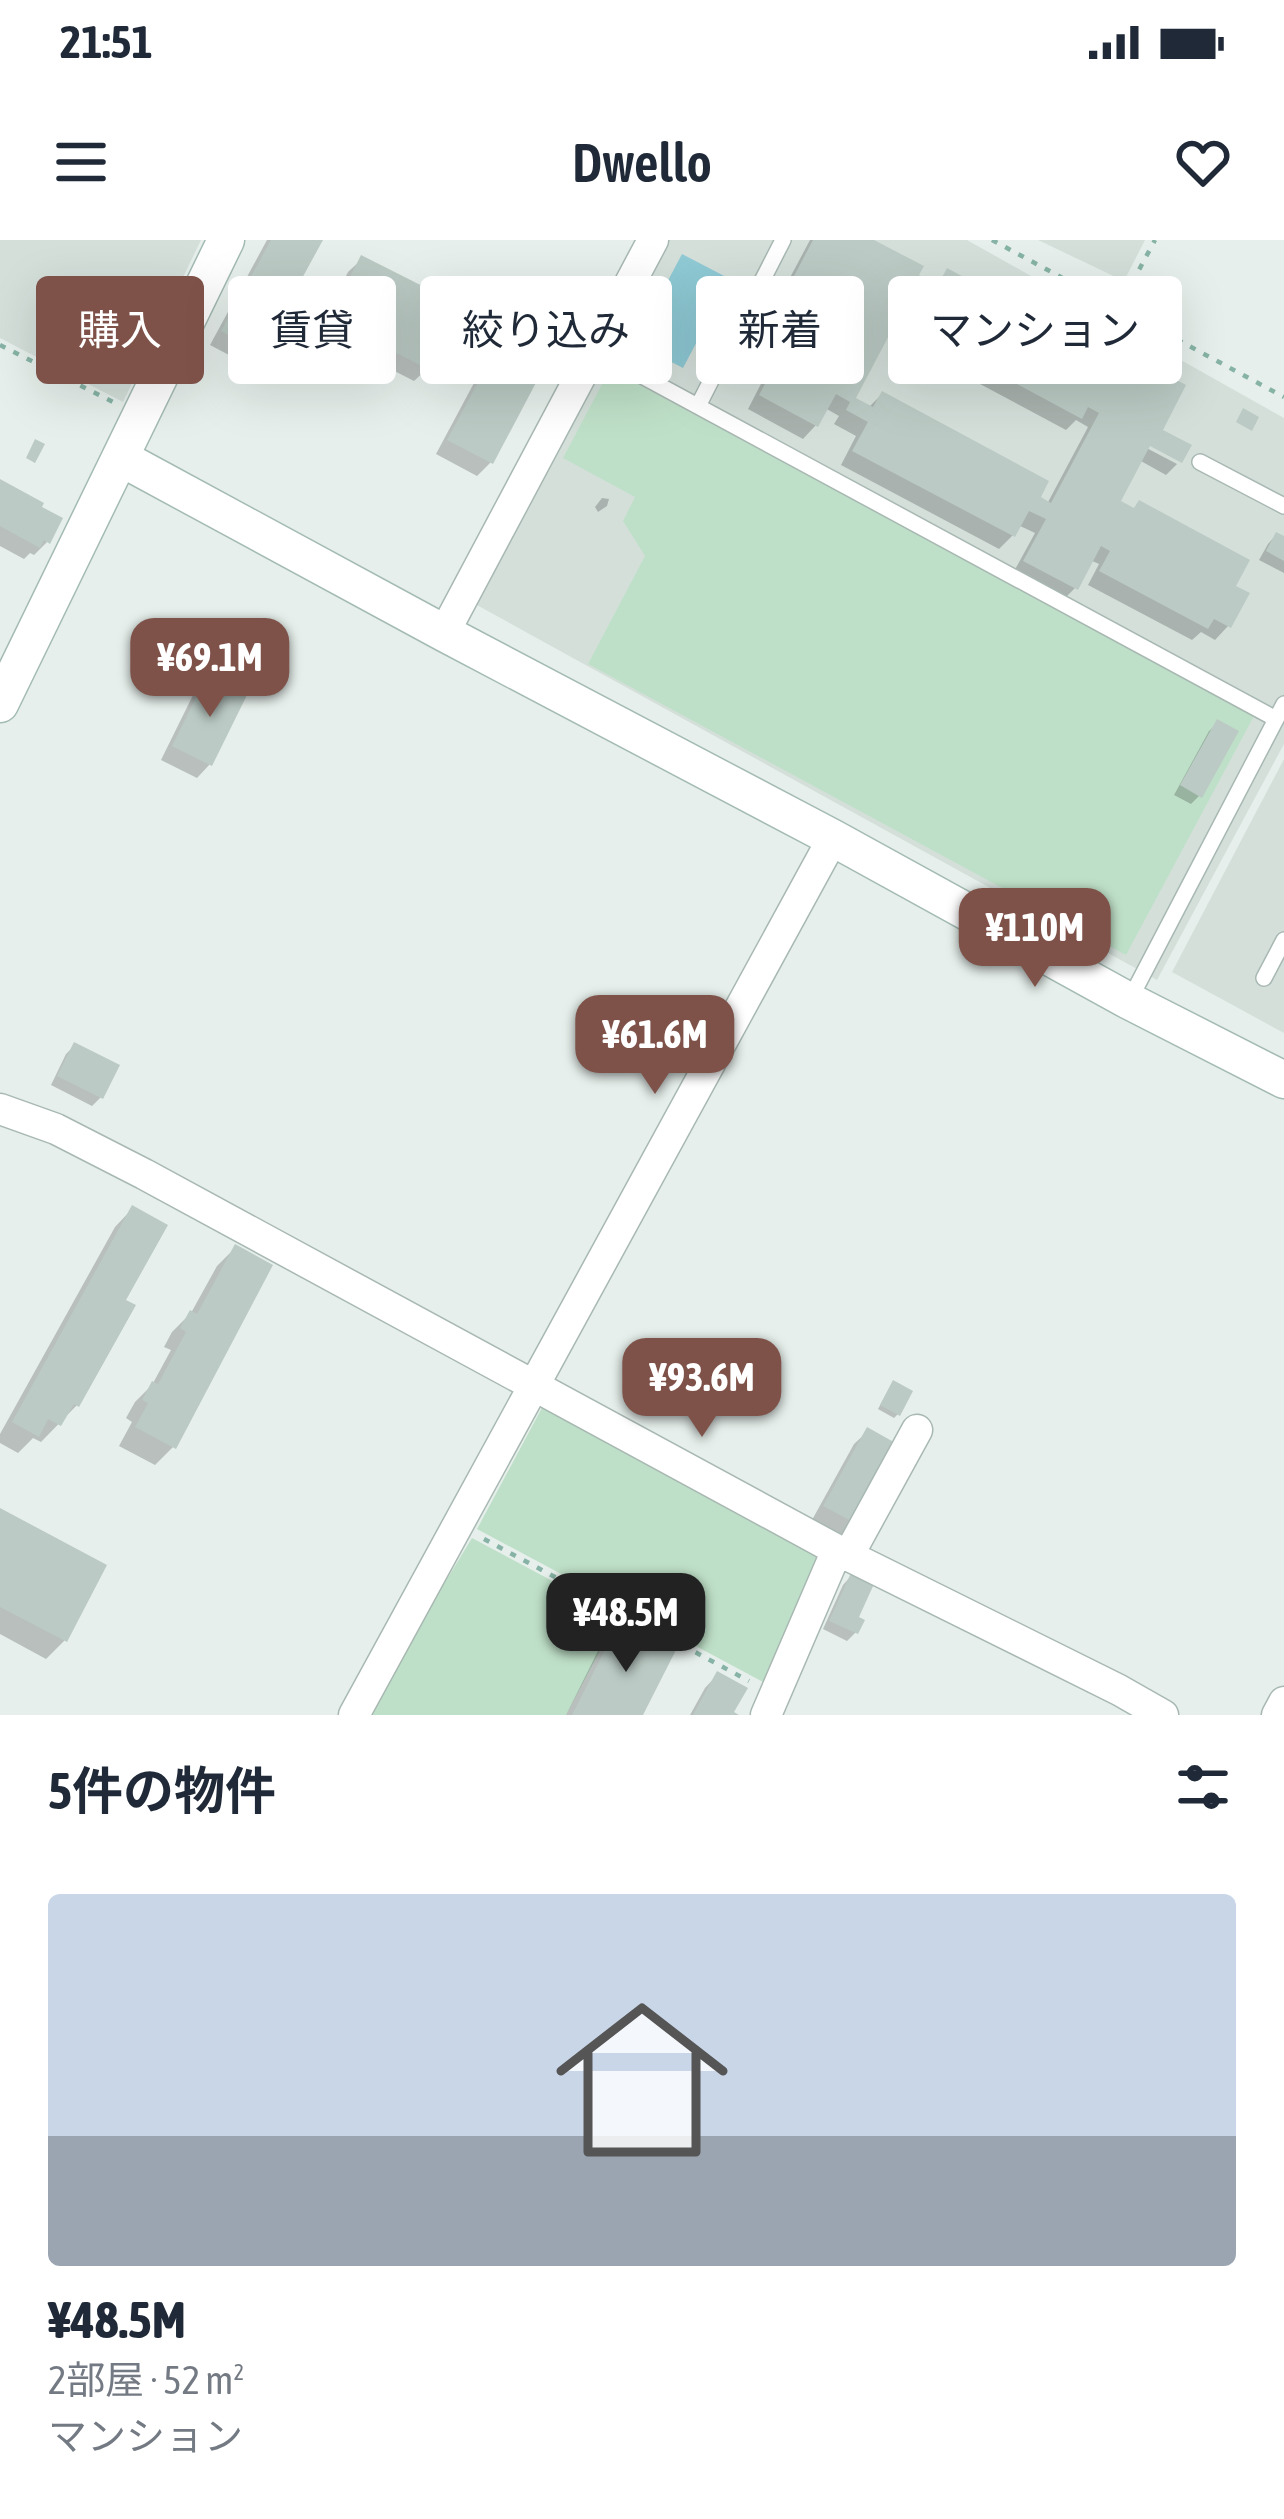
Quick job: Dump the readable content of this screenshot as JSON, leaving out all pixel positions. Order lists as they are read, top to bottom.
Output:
{
  "page": {
    "status": "21:51",
    "header": "Dwello",
    "chip": [
      "購入",
      "賃貸",
      "絞り込み",
      "新着",
      "マンション"
    ],
    "price": [
      "¥69.1M",
      "¥110M",
      "¥61.6M",
      "¥93.6M",
      "¥48.5M"
    ],
    "heading": "5件の物件",
    "list": [
      {
        "name": "¥48.5M",
        "note": "2部屋 · 52 m² · マンション"
      }
    ]
  }
}
